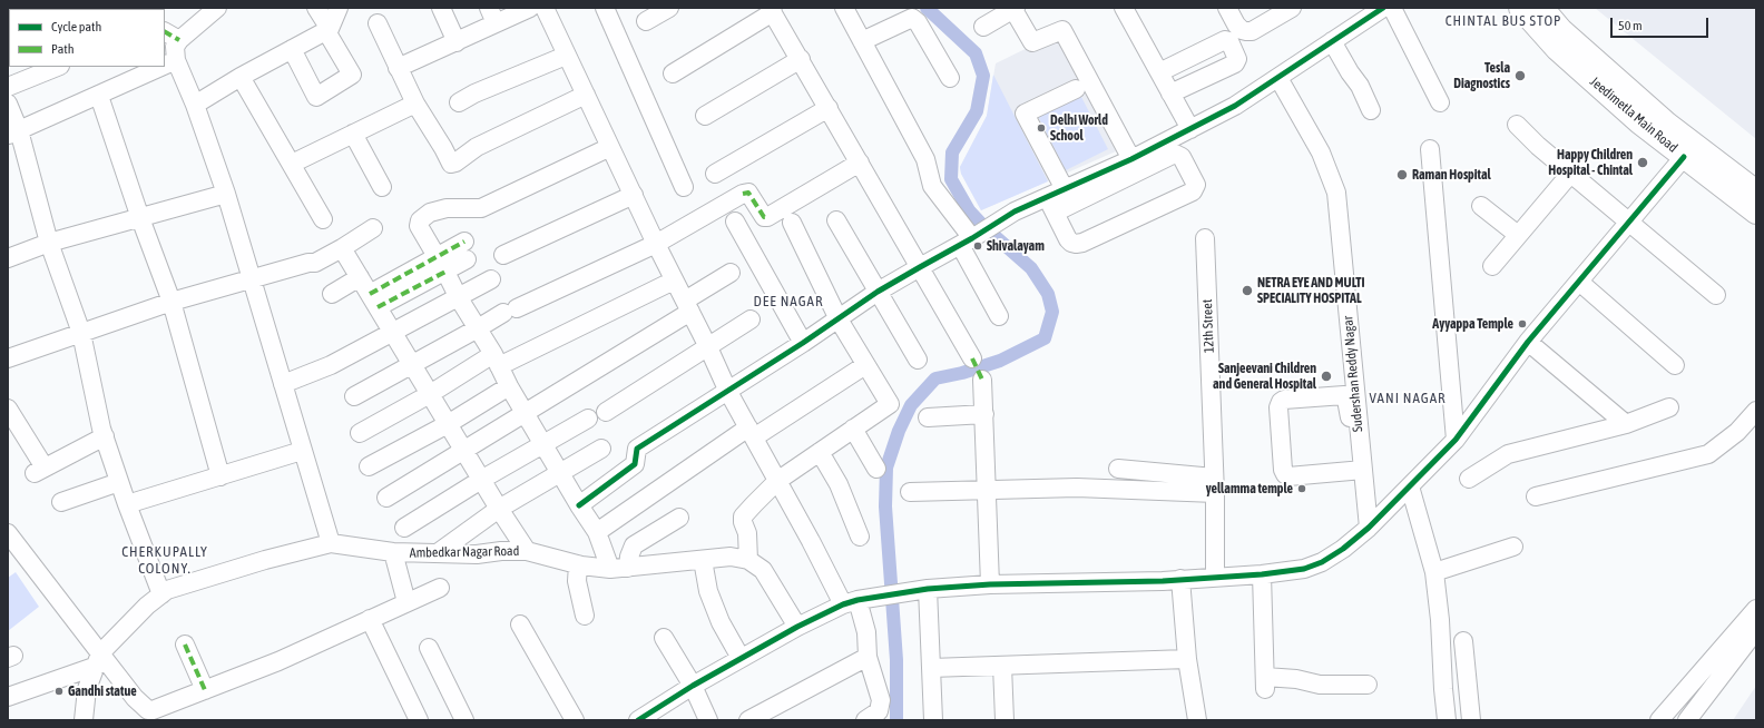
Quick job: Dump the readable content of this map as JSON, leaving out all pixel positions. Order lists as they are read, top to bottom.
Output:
{
  "streets": {
    "main road": ["Jeedimetla Main Road"],
    "street": ["12th Street", "Sudershan Reddy Nagar", "Ambedkar Nagar Road"]
  },
  "districts": [
    "CHINTAL BUS STOP",
    "DEE NAGAR",
    "VANI NAGAR",
    "CHERKUPALLY COLONY."
  ],
  "places": [
    "Tesla Diagnostics",
    "Delhi World School",
    "Happy Children Hospital - Chintal",
    "Raman Hospital",
    "Shivalayam",
    "NETRA EYE AND MULTI SPECIALITY HOSPITAL",
    "Ayyappa Temple",
    "Sanjeevani Children and General Hospital",
    "yellamma temple",
    "Gandhi statue"
  ],
  "legend": ["Cycle path", "Path"],
  "scale_bar": "50 m"
}
